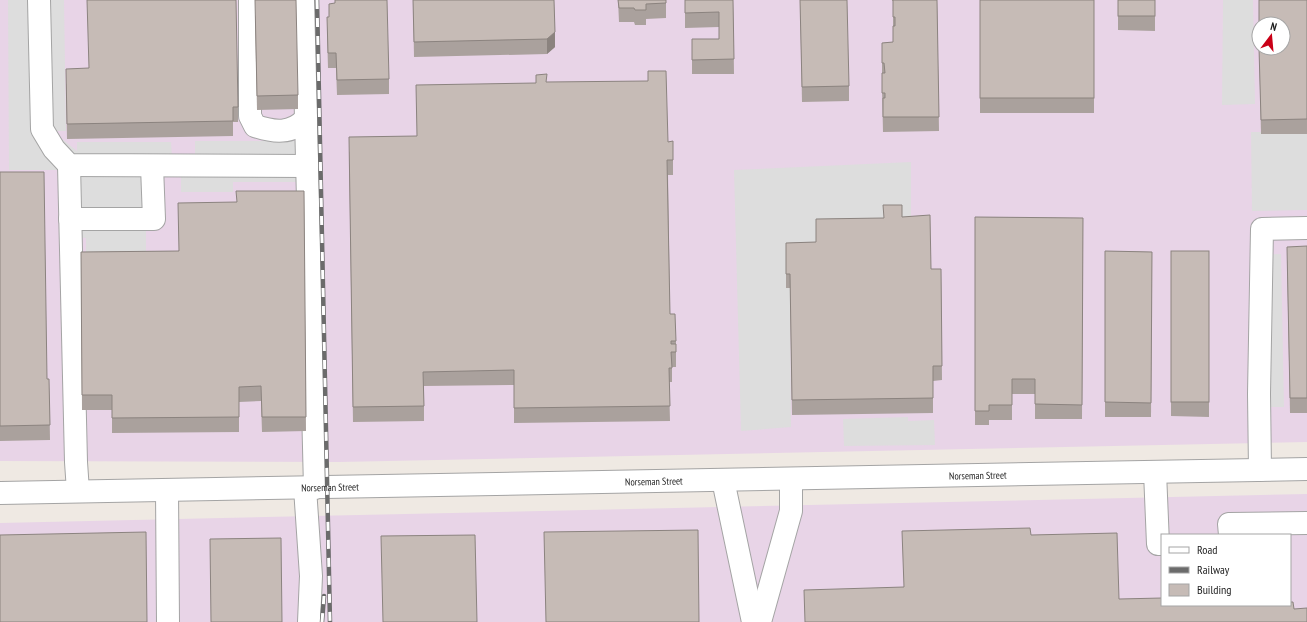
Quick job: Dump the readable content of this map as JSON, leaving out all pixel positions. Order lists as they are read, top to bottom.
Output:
{
  "streets": {
    "street": ["Norseman Street"]
  },
  "legend": ["Road", "Railway", "Building"],
  "north": "top"
}
